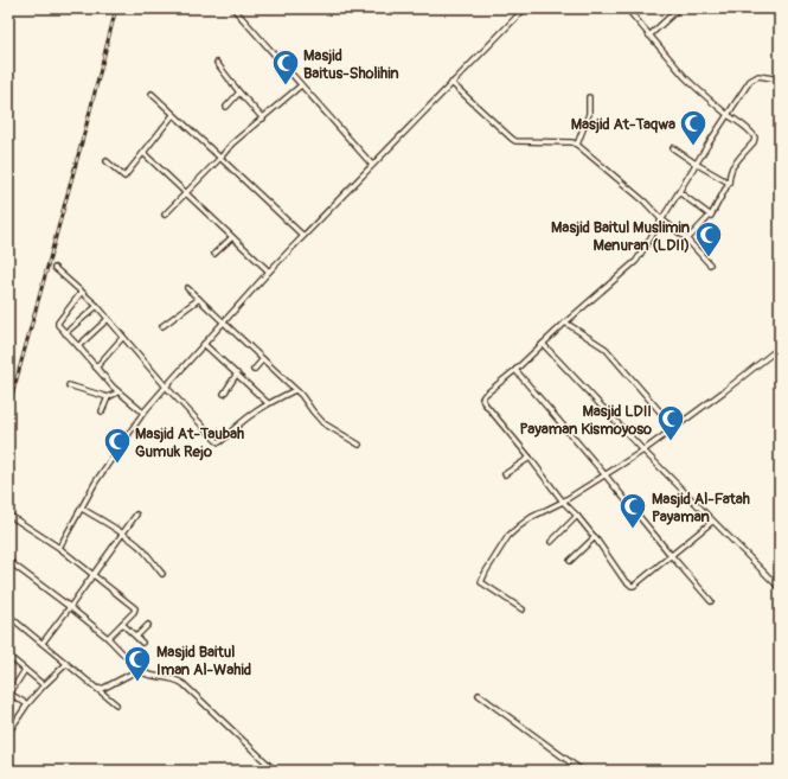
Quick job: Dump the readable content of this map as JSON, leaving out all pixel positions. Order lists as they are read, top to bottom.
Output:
{
  "places": {
    "mosque": [
      "Masjid Baitus-Sholihin",
      "Masjid At-Taqwa",
      "Masjid Baitul Muslimin Menuran (LDII)",
      "Masjid LDII Payaman Kismoyoso",
      "Masjid At-Taubah Gumuk Rejo",
      "Masjid Al-Fatah Payaman",
      "Masjid Baitul Iman Al-Wahid"
    ]
  }
}
